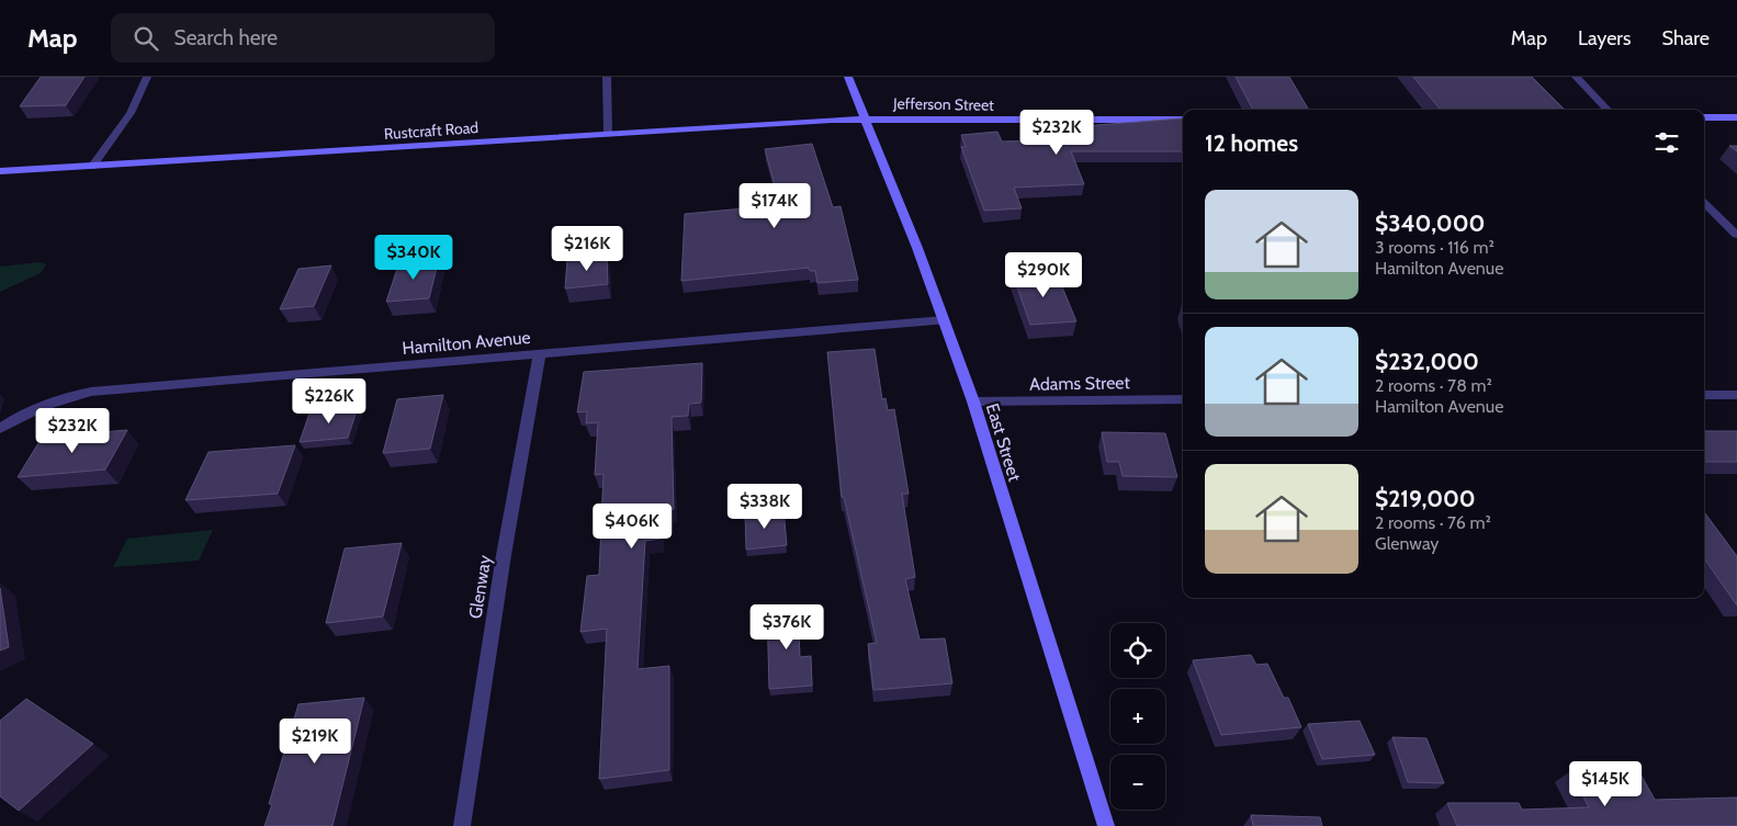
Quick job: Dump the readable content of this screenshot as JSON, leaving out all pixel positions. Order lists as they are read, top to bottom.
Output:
{
  "streets": {
    "main road": ["Jefferson Street", "Rustcraft Road", "East Street"],
    "street": ["Hamilton Avenue", "Adams Street", "Glenway"]
  },
  "crossings": [
    ["Jefferson Street", "Rustcraft Road"],
    ["Jefferson Street", "East Street"],
    ["Rustcraft Road", "East Street"],
    ["Hamilton Avenue", "East Street"],
    ["Hamilton Avenue", "Glenway"],
    ["Adams Street", "East Street"]
  ],
  "page": {
    "header": "Map",
    "search": "Search here",
    "nav": ["Map", "Layers", "Share"],
    "price": [
      "$232K",
      "$174K",
      "$216K",
      "$340K",
      "$290K",
      "$226K",
      "$232K",
      "$338K",
      "$406K",
      "$376K",
      "$219K",
      "$145K"
    ],
    "heading": "12 homes",
    "list": [
      {
        "name": "$340,000",
        "note": "3 rooms · 116 m² · Hamilton Avenue"
      },
      {
        "name": "$232,000",
        "note": "2 rooms · 78 m² · Hamilton Avenue"
      },
      {
        "name": "$219,000",
        "note": "2 rooms · 76 m² · Glenway"
      }
    ],
    "map_buttons": ["+", "−"]
  }
}
